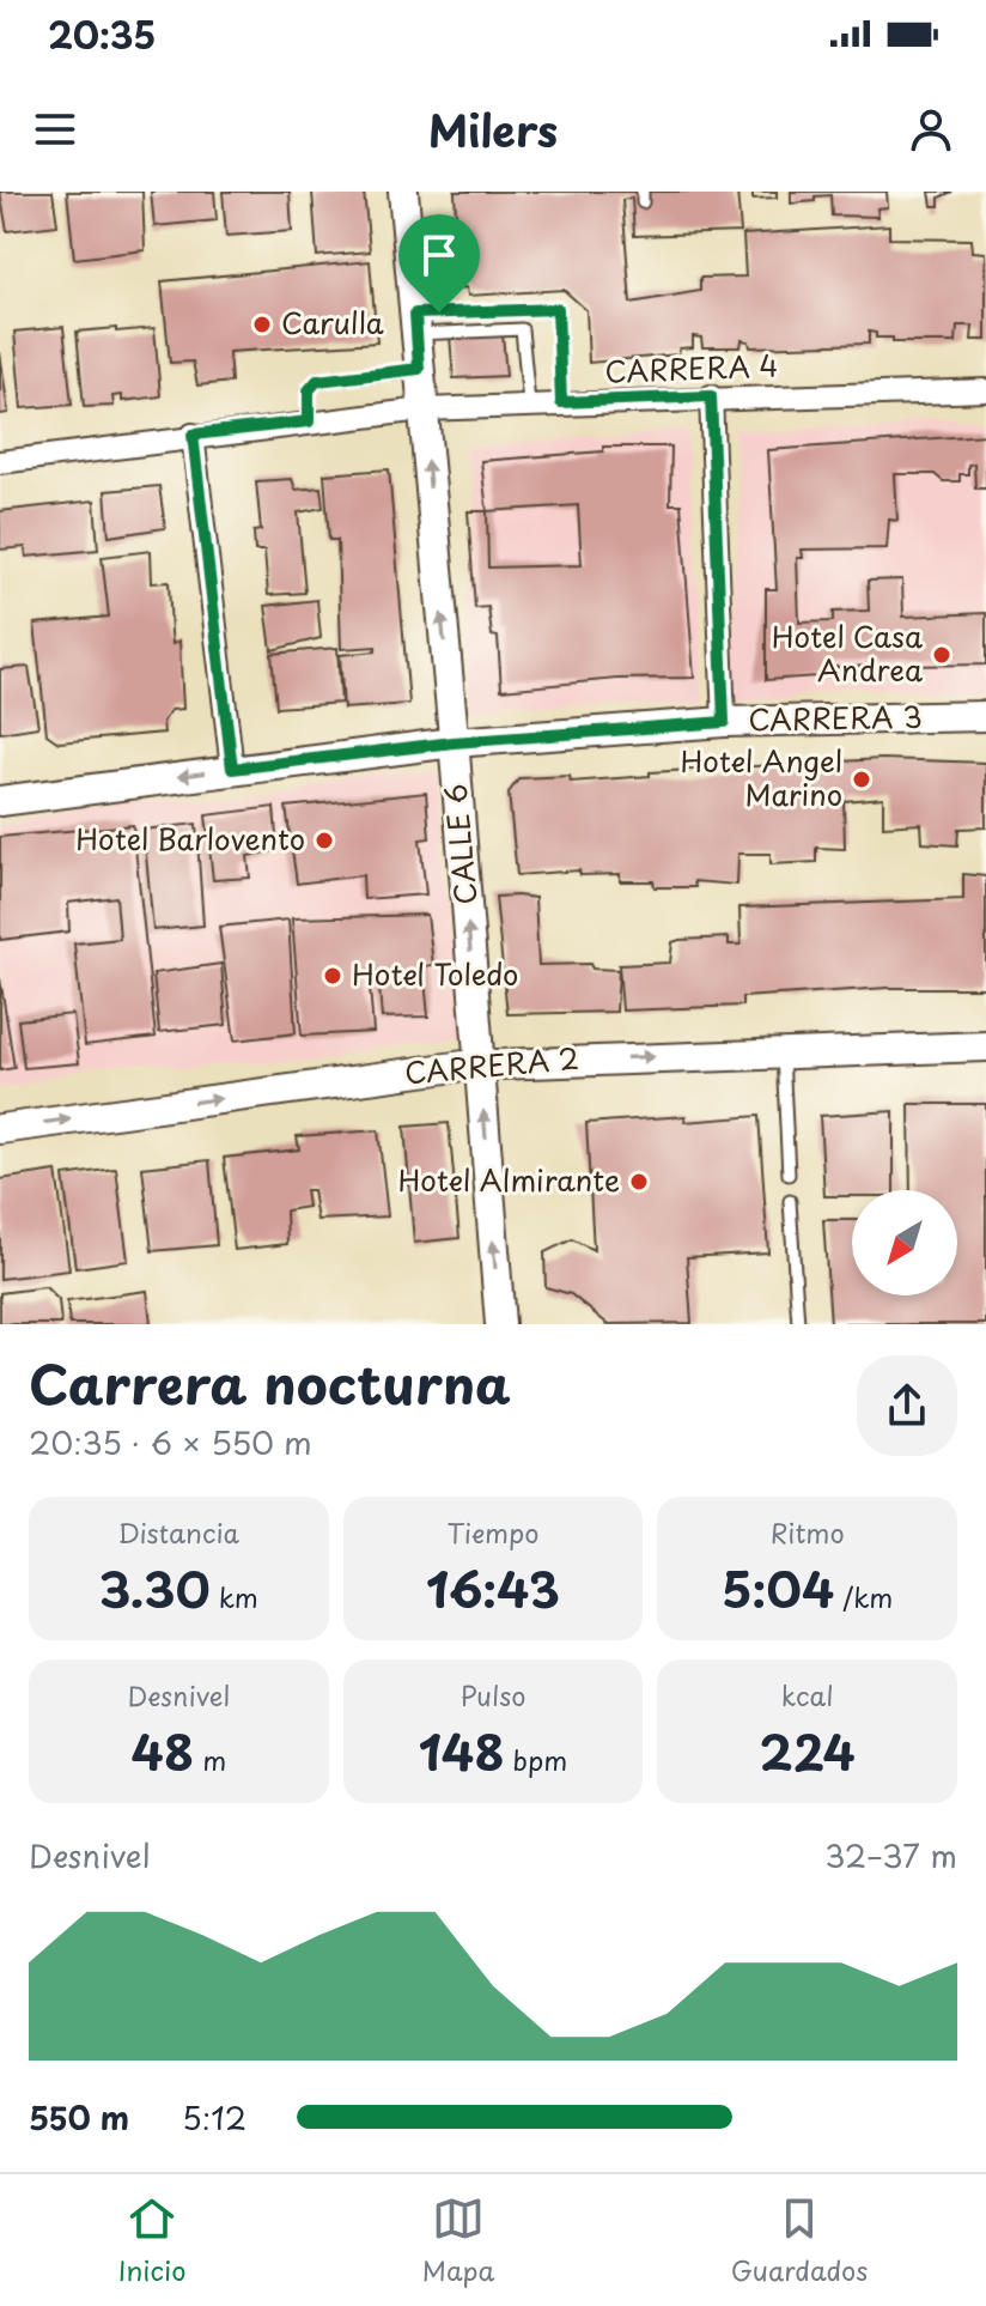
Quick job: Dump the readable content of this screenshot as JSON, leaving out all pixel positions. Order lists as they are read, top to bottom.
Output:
{
  "streets": {
    "main road": ["CARRERA 3", "CALLE 6", "CARRERA 2"],
    "street": ["CARRERA 4"]
  },
  "crossings": [
    ["CARRERA 4", "CALLE 6"],
    ["CARRERA 3", "CALLE 6"],
    ["CALLE 6", "CARRERA 2"]
  ],
  "one_way": ["CALLE 6", "CARRERA 2"],
  "places": [
    "Carulla",
    "Hotel Casa Andrea",
    "Hotel Angel Marino",
    "Hotel Barlovento",
    "Hotel Toledo",
    "Hotel Almirante"
  ],
  "north": "bottom left",
  "page": {
    "status": "20:35",
    "header": "Milers",
    "heading": ["Carrera nocturna", "20:35 · 6 × 550 m"],
    "stats": [
      ["Distancia", "3.30 km"],
      ["Tiempo", "16:43"],
      ["Ritmo", "5:04 /km"],
      ["Desnivel", "48 m"],
      ["Pulso", "148 bpm"],
      ["kcal", "224"]
    ],
    "chart": ["Desnivel", "32–37 m"],
    "list": [
      {
        "name": "550 m",
        "note": "5:12"
      }
    ],
    "tabs": ["Inicio", "Mapa", "Guardados"]
  }
}
